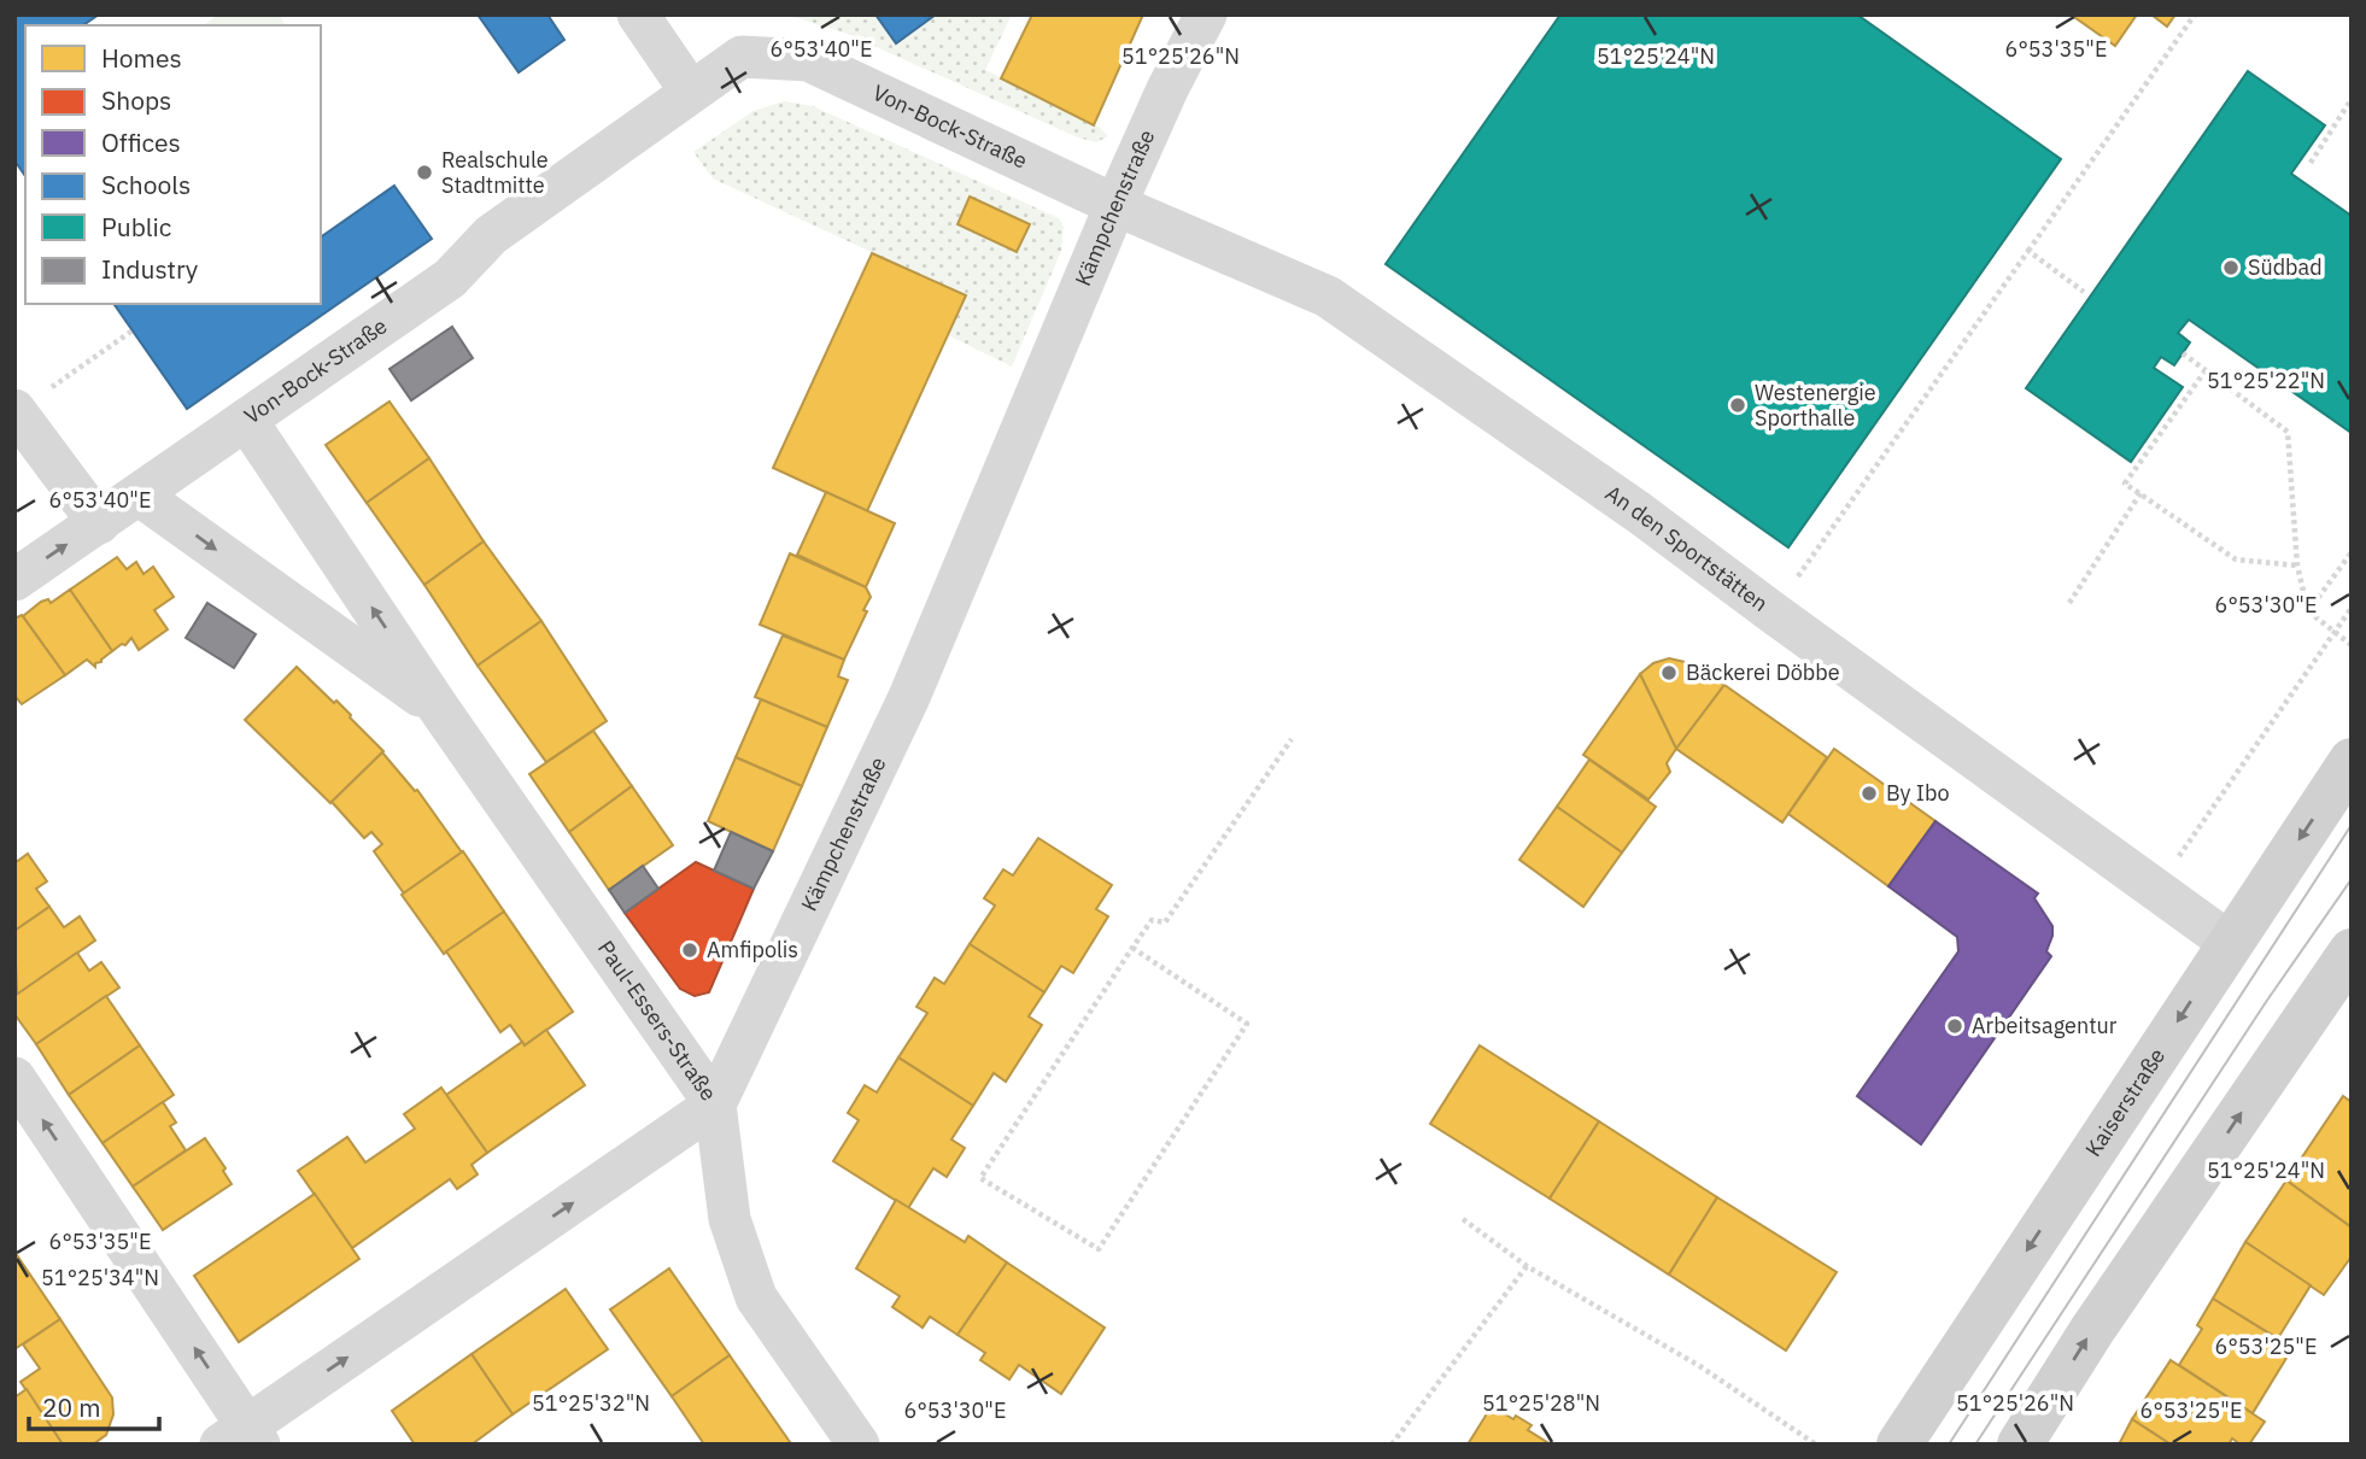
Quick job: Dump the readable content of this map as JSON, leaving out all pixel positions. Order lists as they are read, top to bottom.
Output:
{
  "streets": {
    "main road": ["Kaiserstraße"],
    "street": [
      "Von-Bock-Straße",
      "Kämpchenstraße",
      "An den Sportstätten",
      "Paul-Essers-Straße"
    ]
  },
  "crossings": [
    ["Von-Bock-Straße", "Kämpchenstraße"],
    ["Von-Bock-Straße", "An den Sportstätten"],
    ["Von-Bock-Straße", "Paul-Essers-Straße"],
    ["Kämpchenstraße", "An den Sportstätten"],
    ["Kämpchenstraße", "Paul-Essers-Straße"],
    ["An den Sportstätten", "Kaiserstraße"]
  ],
  "places": [
    "Realschule Stadtmitte",
    "Südbad",
    "Westenergie Sporthalle",
    "Bäckerei Döbbe",
    "By Ibo",
    "Amfipolis",
    "Arbeitsagentur"
  ],
  "legend": [
    "Homes",
    "Shops",
    "Offices",
    "Schools",
    "Public",
    "Industry"
  ],
  "scale_bar": "20 m",
  "coordinates": [
    "6°53'40\"E",
    "6°53'35\"E",
    "51°25'26\"N",
    "51°25'24\"N",
    "51°25'22\"N",
    "6°53'30\"E",
    "51°25'34\"N",
    "6°53'25\"E",
    "51°25'32\"N",
    "51°25'28\"N"
  ]
}
